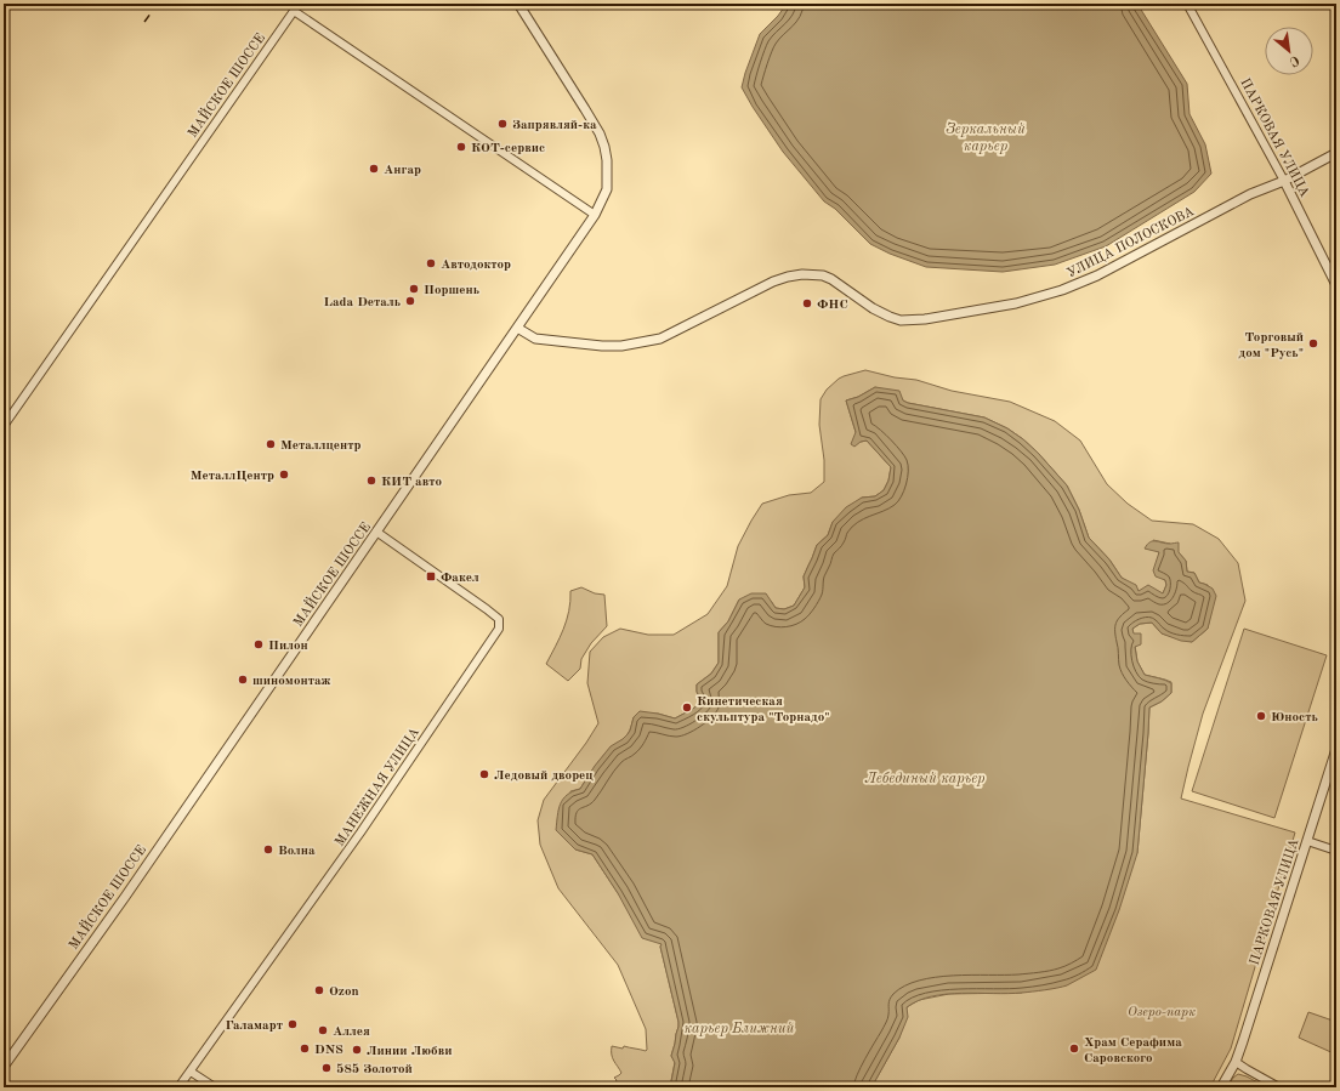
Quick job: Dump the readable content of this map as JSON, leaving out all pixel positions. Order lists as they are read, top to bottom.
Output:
{
  "streets": {
    "street": [
      "МАЙСКОЕ ШОССЕ",
      "ПАРКОВАЯ УЛИЦА",
      "УЛИЦА ПОЛОСКОВА",
      "МАНЕЖНАЯ УЛИЦА"
    ]
  },
  "crossings": [
    ["МАЙСКОЕ ШОССЕ", "УЛИЦА ПОЛОСКОВА"],
    ["МАЙСКОЕ ШОССЕ", "МАНЕЖНАЯ УЛИЦА"],
    ["ПАРКОВАЯ УЛИЦА", "УЛИЦА ПОЛОСКОВА"]
  ],
  "water": ["Зеркальный карьер", "Лебединый карьер", "карьер Ближний"],
  "parks": ["Озеро-парк"],
  "places": {
    "other": [
      "Запрявляй-ка",
      "КОТ-сервис",
      "Ангар",
      "Автодоктор",
      "Поршень",
      "Lada Dеталь",
      "ФНС",
      "Торговый дом \"Русь\"",
      "Металлцентр",
      "МеталлЦентр",
      "КИТ авто",
      "Пилон",
      "шиномонтаж",
      "Кинетическая скульптура \"Торнадо\"",
      "Юность",
      "Ледовый дворец",
      "Волна",
      "Ozon",
      "Галамарт",
      "Аллея",
      "DNS",
      "Храм Серафима Саровского",
      "Линии Любви",
      "585 Золотой"
    ],
    "transit": ["Факел"]
  },
  "north": "bottom right"
}
